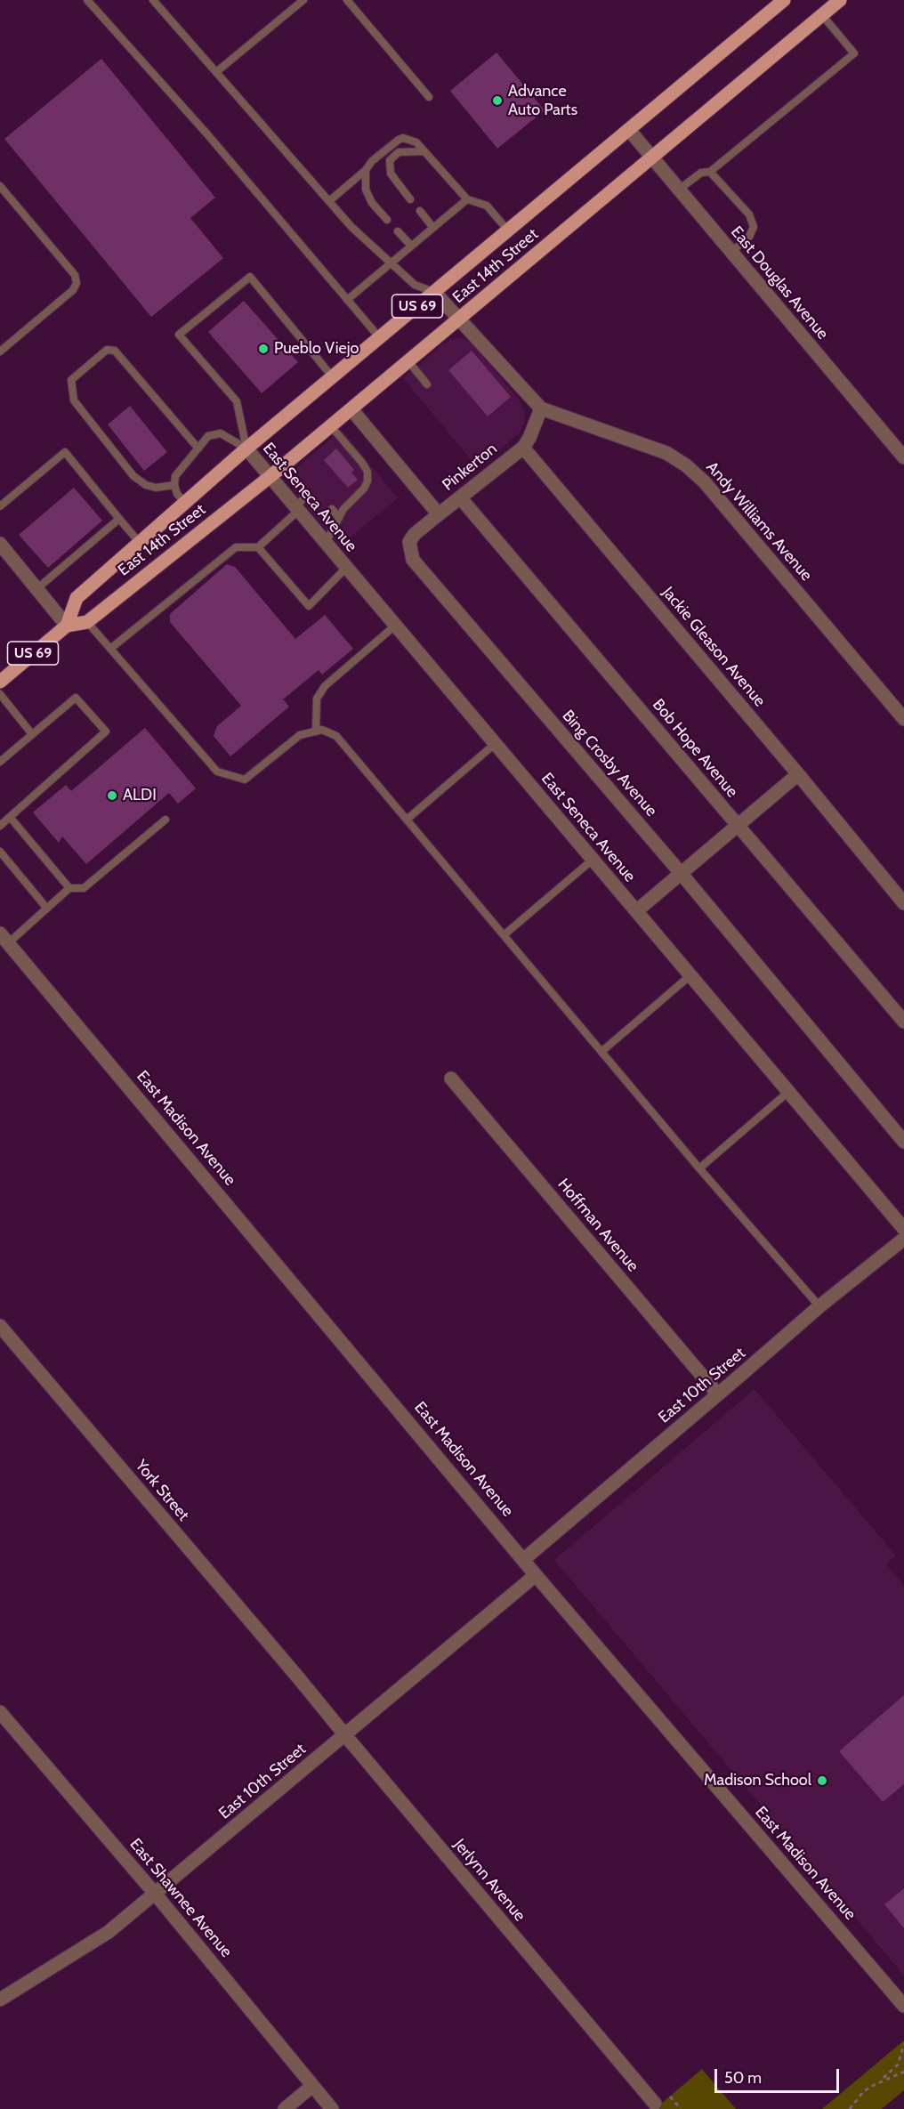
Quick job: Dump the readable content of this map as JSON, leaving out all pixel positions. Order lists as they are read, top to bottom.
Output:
{
  "streets": {
    "main road": ["East 14th Street", "US 69"],
    "street": [
      "East Douglas Avenue",
      "Pinkerton",
      "East Seneca Avenue",
      "Andy Williams Avenue",
      "Jackie Gleason Avenue",
      "Bob Hope Avenue",
      "Bing Crosby Avenue",
      "East Madison Avenue",
      "Hoffman Avenue",
      "East 10th Street",
      "York Street",
      "Jerlynn Avenue",
      "East Shawnee Avenue"
    ]
  },
  "crossings": [
    ["East 14th Street", "East Douglas Avenue"],
    ["East 14th Street", "US 69"],
    ["East 14th Street", "East Seneca Avenue"],
    ["East 14th Street", "Andy Williams Avenue"],
    ["Pinkerton", "Jackie Gleason Avenue"],
    ["Pinkerton", "Bob Hope Avenue"],
    ["Pinkerton", "Bing Crosby Avenue"],
    ["East Madison Avenue", "East 10th Street"],
    ["Hoffman Avenue", "East 10th Street"],
    ["East 10th Street", "Jerlynn Avenue"],
    ["East 10th Street", "East Shawnee Avenue"],
    ["York Street", "Jerlynn Avenue"]
  ],
  "places": [
    "Advance Auto Parts",
    "Pueblo Viejo",
    "ALDI",
    "Madison School"
  ],
  "scale_bar": "50 m"
}
